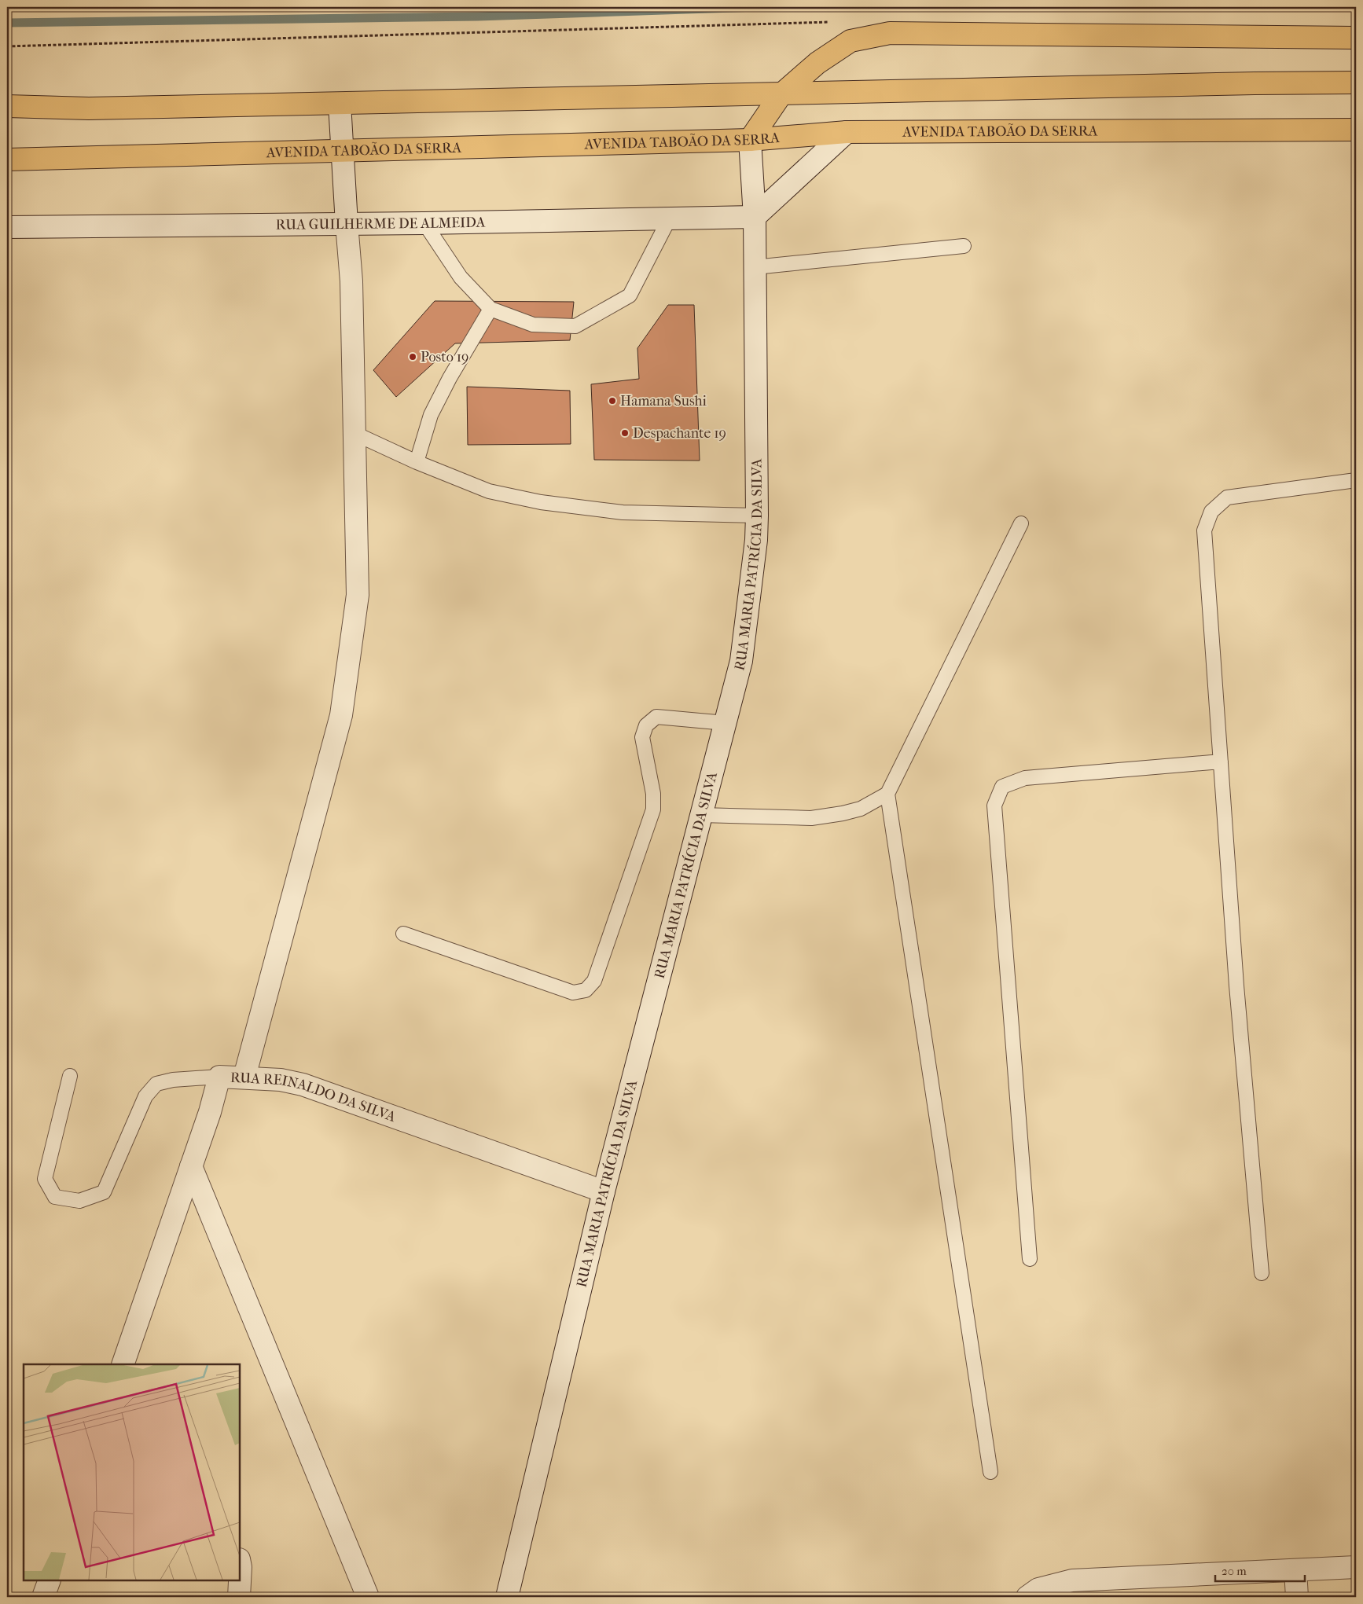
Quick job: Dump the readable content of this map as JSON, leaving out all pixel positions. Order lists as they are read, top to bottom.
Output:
{
  "streets": {
    "highway": ["AVENIDA TABOÃO DA SERRA"],
    "street": ["RUA GUILHERME DE ALMEIDA", "RUA MARIA PATRÍCIA DA SILVA", "RUA REINALDO DA SILVA"]
  },
  "crossings": [
    ["AVENIDA TABOÃO DA SERRA", "RUA MARIA PATRÍCIA DA SILVA"],
    ["RUA GUILHERME DE ALMEIDA", "RUA MARIA PATRÍCIA DA SILVA"],
    ["RUA MARIA PATRÍCIA DA SILVA", "RUA REINALDO DA SILVA"]
  ],
  "places": ["Posto 19", "Hamana Sushi", "Despachante 19"],
  "scale_bar": "20 m"
}
